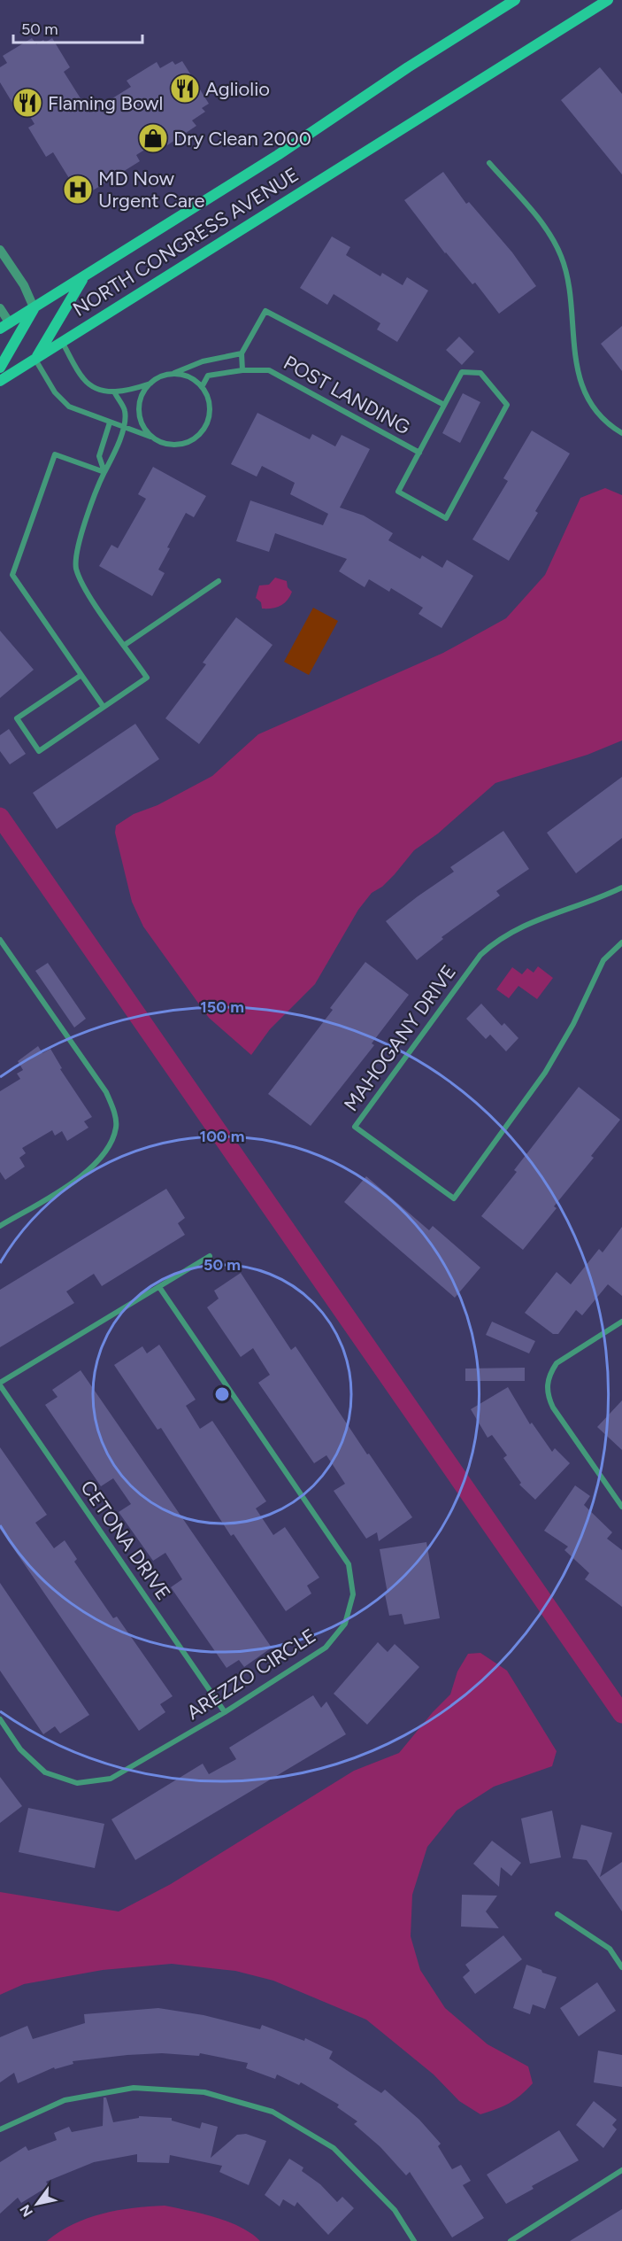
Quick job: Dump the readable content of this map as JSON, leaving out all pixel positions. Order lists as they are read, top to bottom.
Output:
{
  "streets": {
    "main road": ["NORTH CONGRESS AVENUE"],
    "street": [
      "POST LANDING",
      "MAHOGANY DRIVE",
      "CETONA DRIVE",
      "AREZZO CIRCLE"
    ]
  },
  "crossings": [
    ["CETONA DRIVE", "AREZZO CIRCLE"]
  ],
  "places": {
    "restaurant": ["Agliolio", "Flaming Bowl"],
    "shop": ["Dry Clean 2000"],
    "hospital": ["MD Now Urgent Care"]
  },
  "scale_bar": "50 m",
  "north": "bottom left",
  "rings": ["150 m", "100 m", "50 m"]
}
